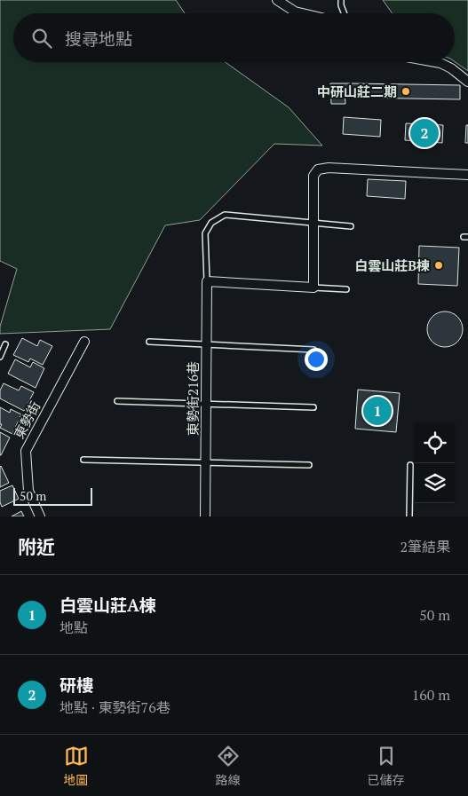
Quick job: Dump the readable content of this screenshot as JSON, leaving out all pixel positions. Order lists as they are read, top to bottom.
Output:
{
  "streets": {
    "street": ["東勢街216巷", "東勢街"]
  },
  "places": ["中研山莊二期", "白雲山莊B棟"],
  "scale_bar": "50 m",
  "page": {
    "search": "搜尋地點",
    "pins": ["2", "1"],
    "scale": "50 m",
    "heading": ["附近", "2筆結果"],
    "list": [
      {
        "mark": "1",
        "name": "白雲山莊A棟",
        "note": "地點",
        "value": "50 m"
      },
      {
        "mark": "2",
        "name": "研樓",
        "note": "地點 · 東勢街76巷",
        "value": "160 m"
      }
    ],
    "nav": ["地圖", "路線", "已儲存"]
  }
}
